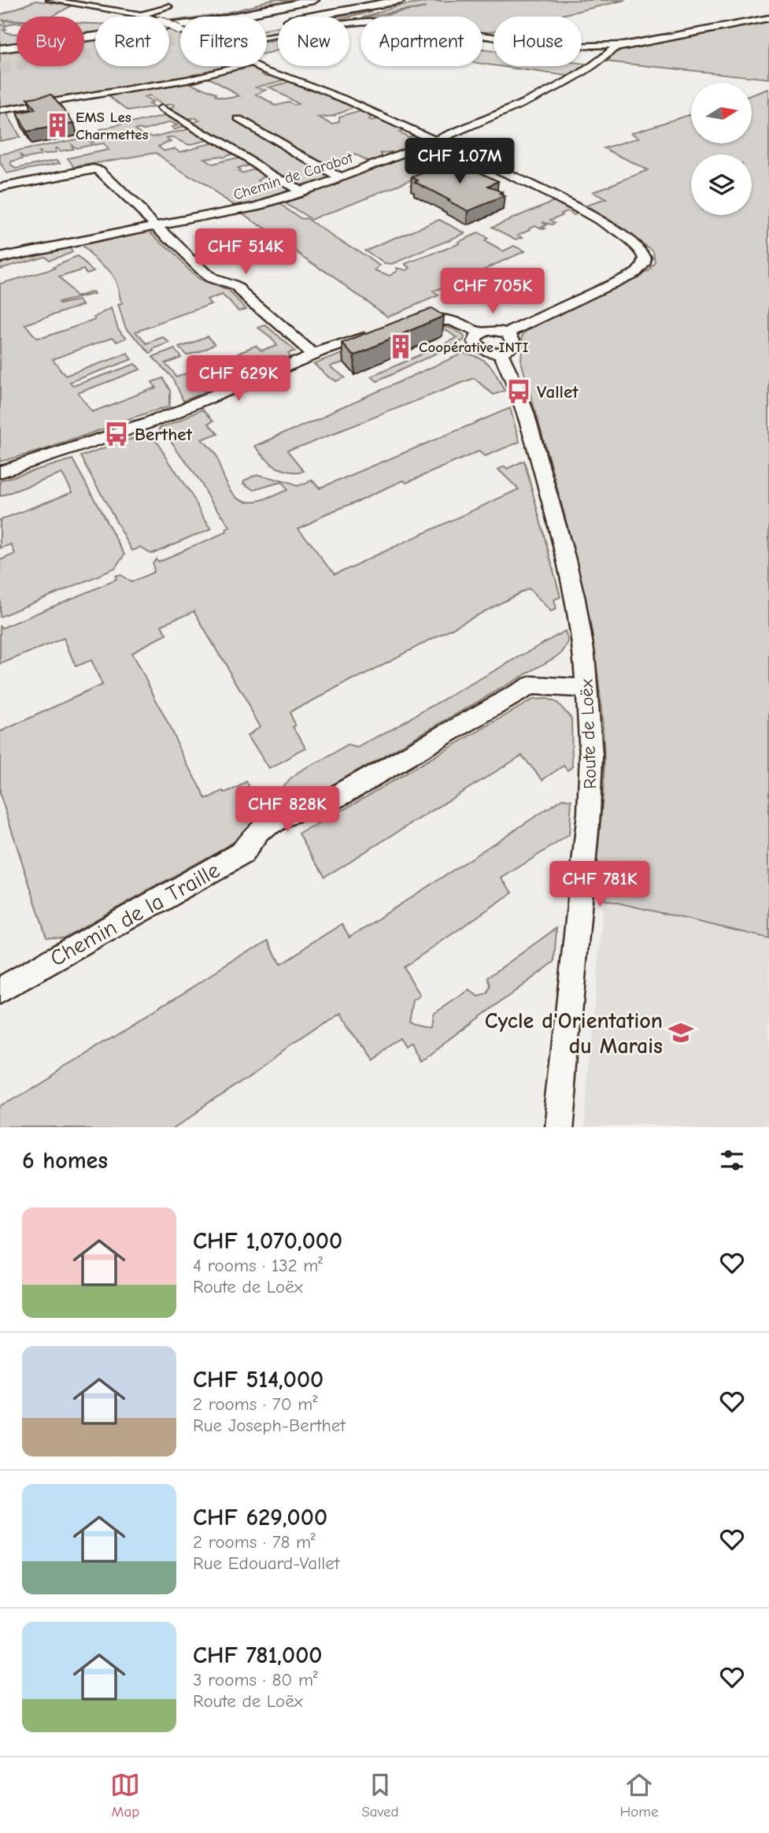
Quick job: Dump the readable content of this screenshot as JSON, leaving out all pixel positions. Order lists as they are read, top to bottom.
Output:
{
  "streets": {
    "street": ["Chemin de Carabot", "Route de Loëx", "Chemin de la Traille"]
  },
  "crossings": [
    ["Route de Loëx", "Chemin de la Traille"]
  ],
  "places": {
    "building": ["EMS Les Charmettes", "Coopérative INTI"],
    "bus stop": ["Vallet", "Berthet"],
    "school or university": ["Cycle d'Orientation du Marais"]
  },
  "north": "right",
  "page": {
    "chip": [
      "Buy",
      "Rent",
      "Filters",
      "New",
      "Apartment",
      "House"
    ],
    "price": [
      "CHF 1.07M",
      "CHF 514K",
      "CHF 705K",
      "CHF 629K",
      "CHF 828K",
      "CHF 781K"
    ],
    "heading": "6 homes",
    "list": [
      {
        "name": "CHF 1,070,000",
        "note": "4 rooms · 132 m² · Route de Loëx"
      },
      {
        "name": "CHF 514,000",
        "note": "2 rooms · 70 m² · Rue Joseph-Berthet"
      },
      {
        "name": "CHF 629,000",
        "note": "2 rooms · 78 m² · Rue Edouard-Vallet"
      },
      {
        "name": "CHF 781,000",
        "note": "3 rooms · 80 m² · Route de Loëx"
      }
    ],
    "tabs": ["Map", "Saved", "Home"]
  }
}
